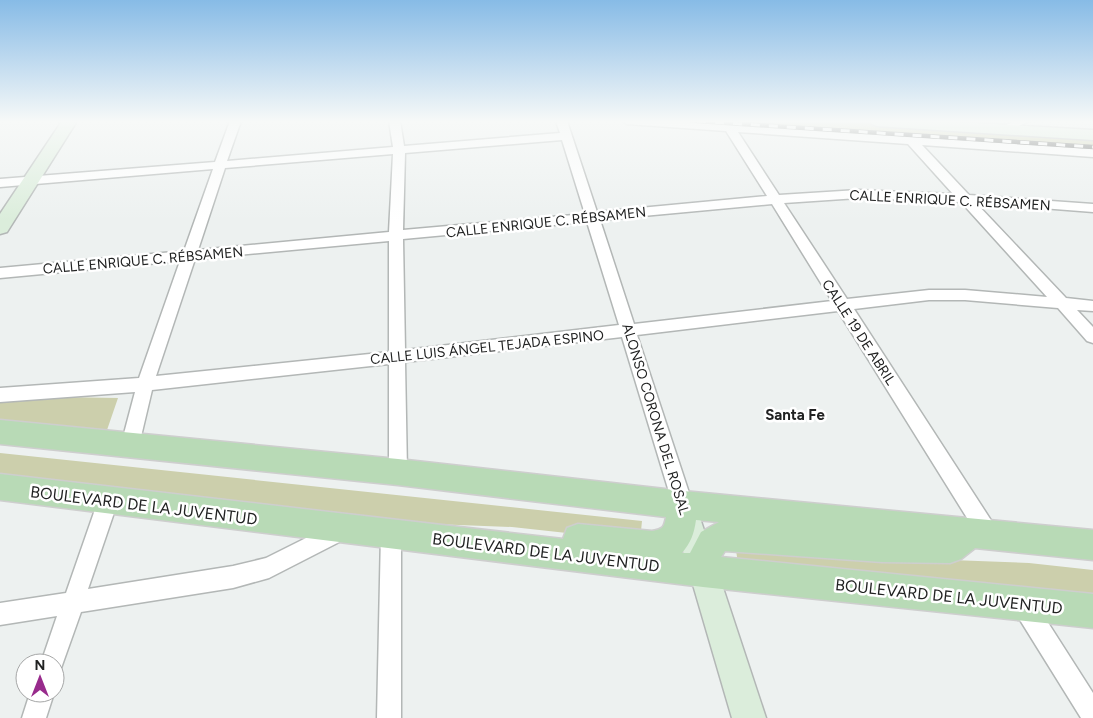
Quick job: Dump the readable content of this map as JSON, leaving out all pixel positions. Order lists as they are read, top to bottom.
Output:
{
  "streets": {
    "main road": ["BOULEVARD DE LA JUVENTUD"],
    "street": [
      "CALLE ENRIQUE C. RÉBSAMEN",
      "CALLE 19 DE ABRIL",
      "CALLE LUIS ÁNGEL TEJADA ESPINO",
      "ALONSO CORONA DEL ROSAL"
    ]
  },
  "crossings": [
    ["CALLE ENRIQUE C. RÉBSAMEN", "CALLE 19 DE ABRIL"],
    ["CALLE ENRIQUE C. RÉBSAMEN", "ALONSO CORONA DEL ROSAL"],
    ["CALLE 19 DE ABRIL", "CALLE LUIS ÁNGEL TEJADA ESPINO"],
    ["CALLE LUIS ÁNGEL TEJADA ESPINO", "ALONSO CORONA DEL ROSAL"],
    ["ALONSO CORONA DEL ROSAL", "BOULEVARD DE LA JUVENTUD"]
  ],
  "districts": ["Santa Fe"],
  "north": "top"
}
